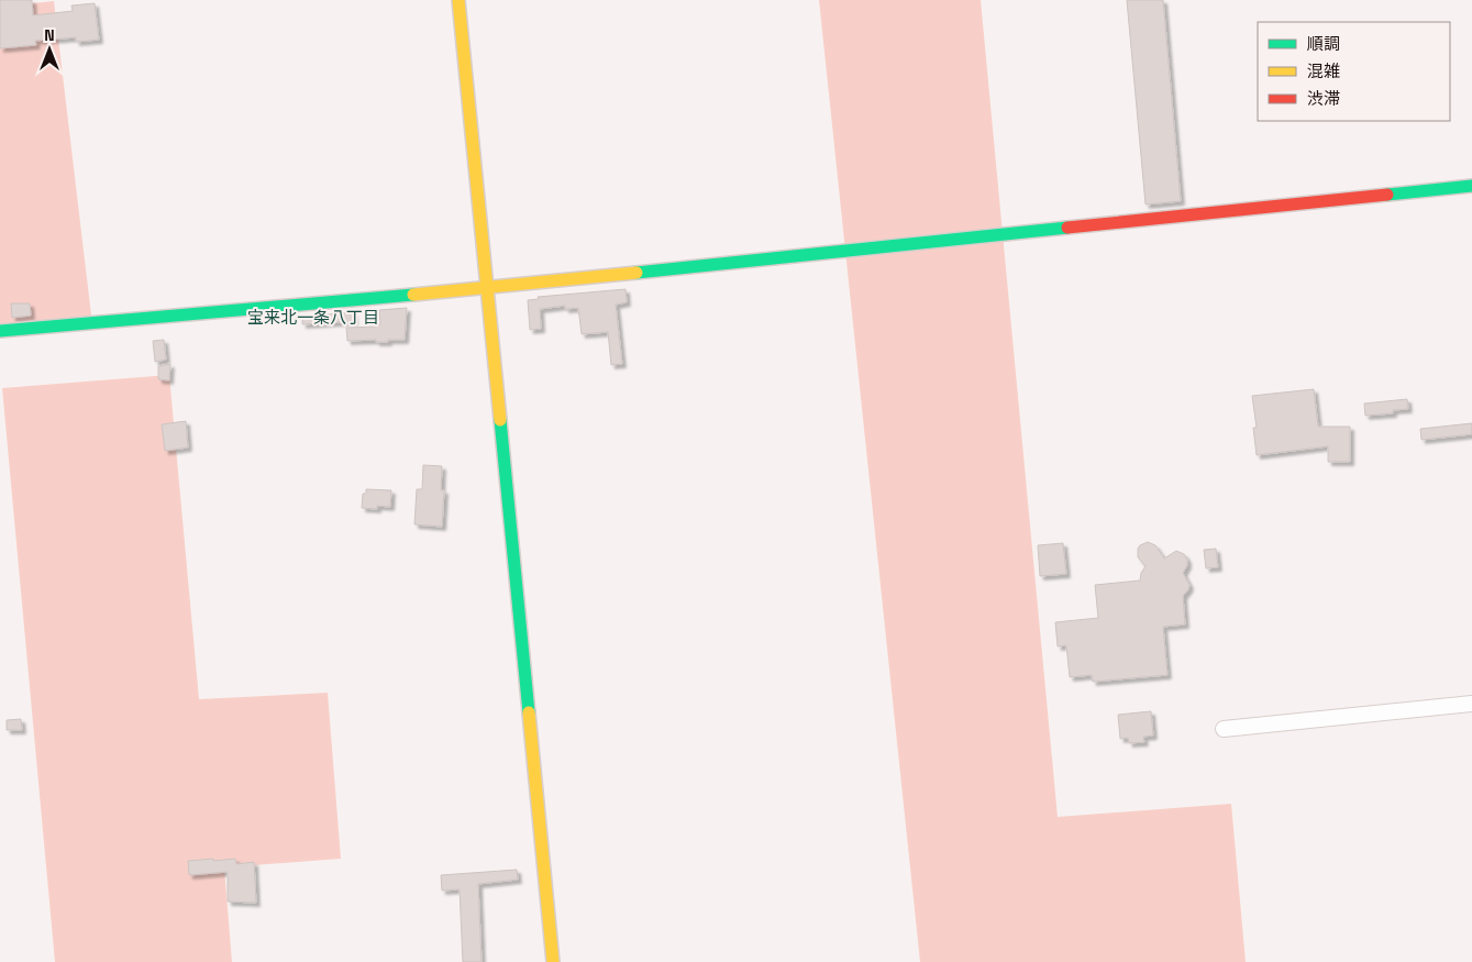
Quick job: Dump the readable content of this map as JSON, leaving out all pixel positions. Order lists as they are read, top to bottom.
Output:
{
  "districts": ["宝来北一条八丁目"],
  "legend": ["順調", "混雑", "渋滞"],
  "north": "top"
}
